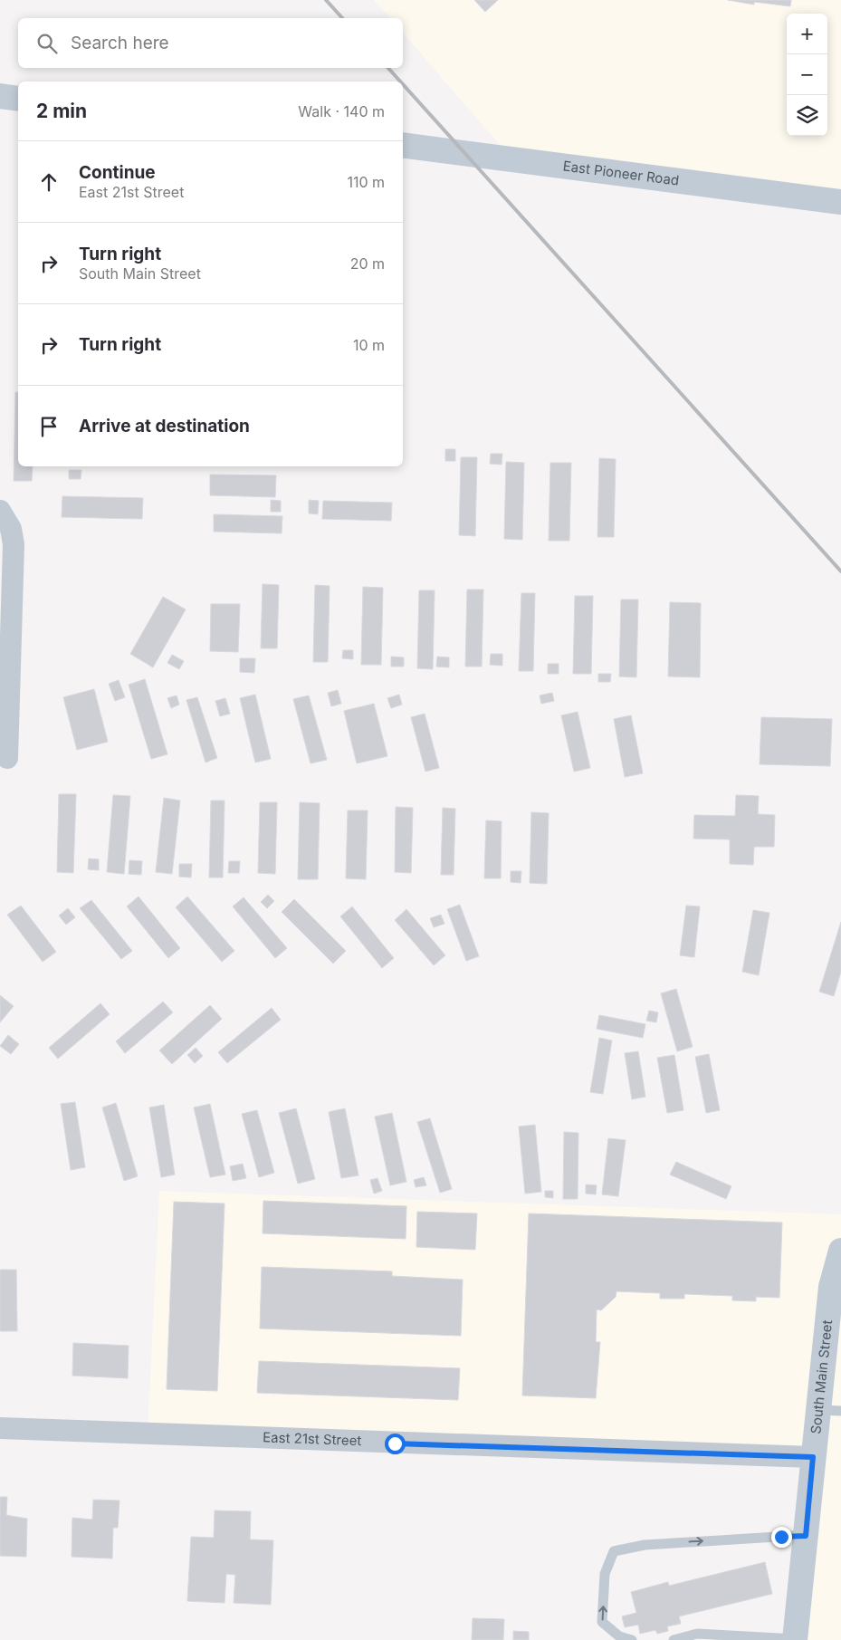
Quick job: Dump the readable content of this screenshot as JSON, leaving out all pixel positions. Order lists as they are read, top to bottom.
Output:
{
  "streets": {
    "main road": ["East Pioneer Road", "South Main Street"],
    "street": ["East 21st Street"]
  },
  "crossings": [
    ["South Main Street", "East 21st Street"]
  ],
  "page": {
    "map_buttons": ["+", "−"],
    "search": "Search here",
    "heading": ["2 min", "Walk · 140 m"],
    "list": [
      ["Continue", "East 21st Street", "110 m"],
      ["Turn right", "South Main Street", "20 m"],
      ["Turn right", "10 m"],
      "Arrive at destination"
    ]
  }
}
